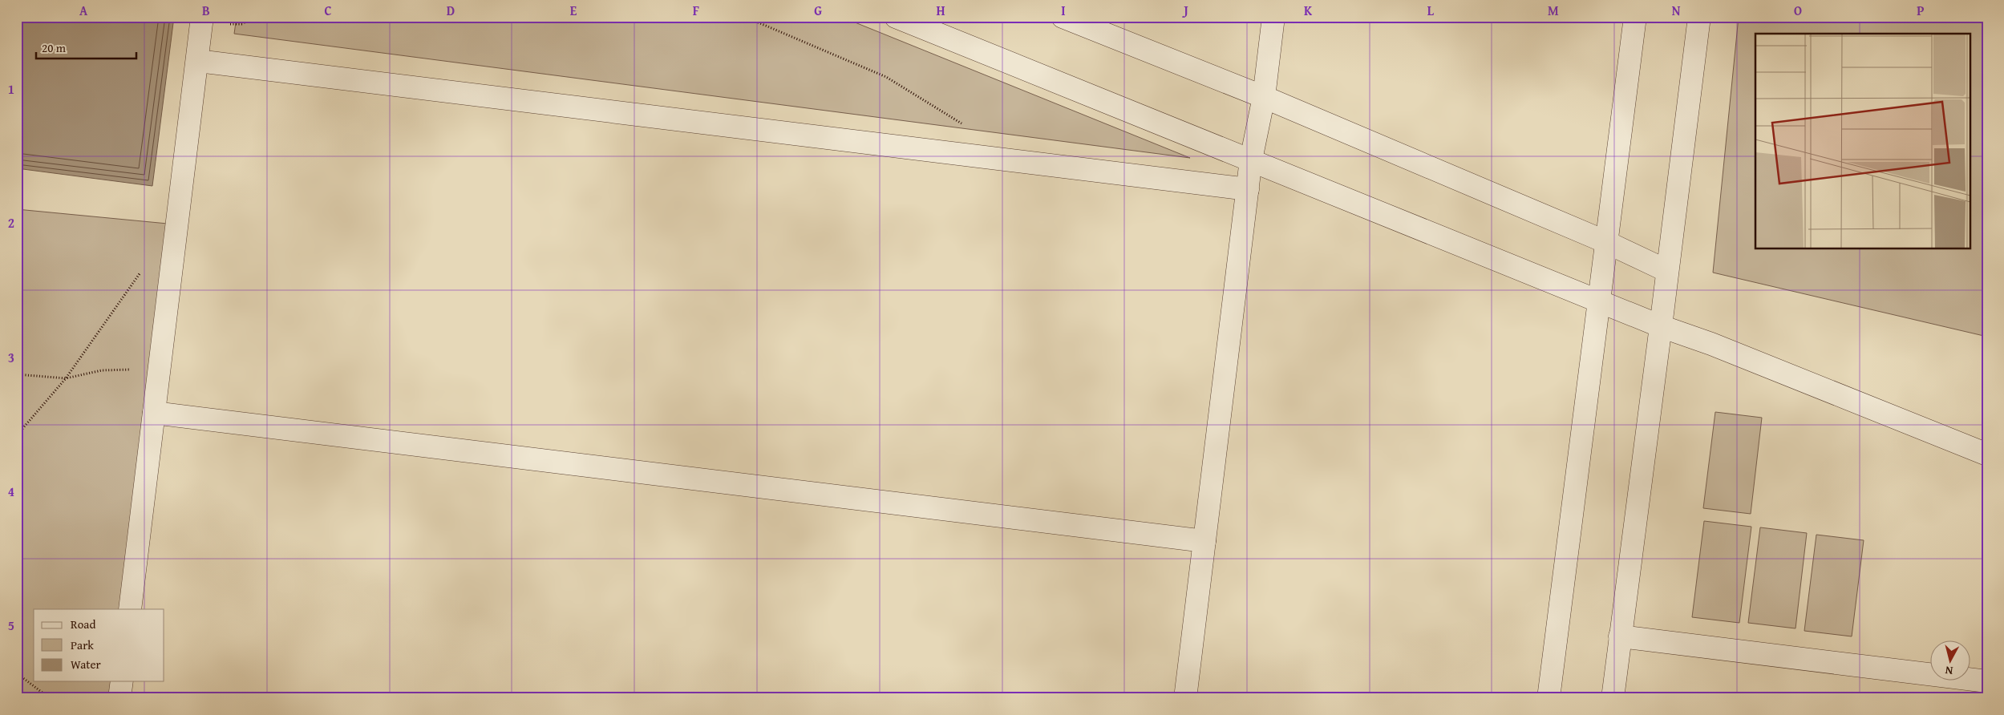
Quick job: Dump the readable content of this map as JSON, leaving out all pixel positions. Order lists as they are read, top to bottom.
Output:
{
  "legend": ["Road", "Park", "Water"],
  "scale_bar": "20 m",
  "north": "bottom",
  "grid": {
    "columns": [
      "A",
      "B",
      "C",
      "D",
      "E",
      "F",
      "G",
      "H",
      "I",
      "J",
      "K",
      "L",
      "M",
      "N",
      "O",
      "P"
    ],
    "rows": [
      "1",
      "2",
      "3",
      "4",
      "5"
    ]
  }
}
